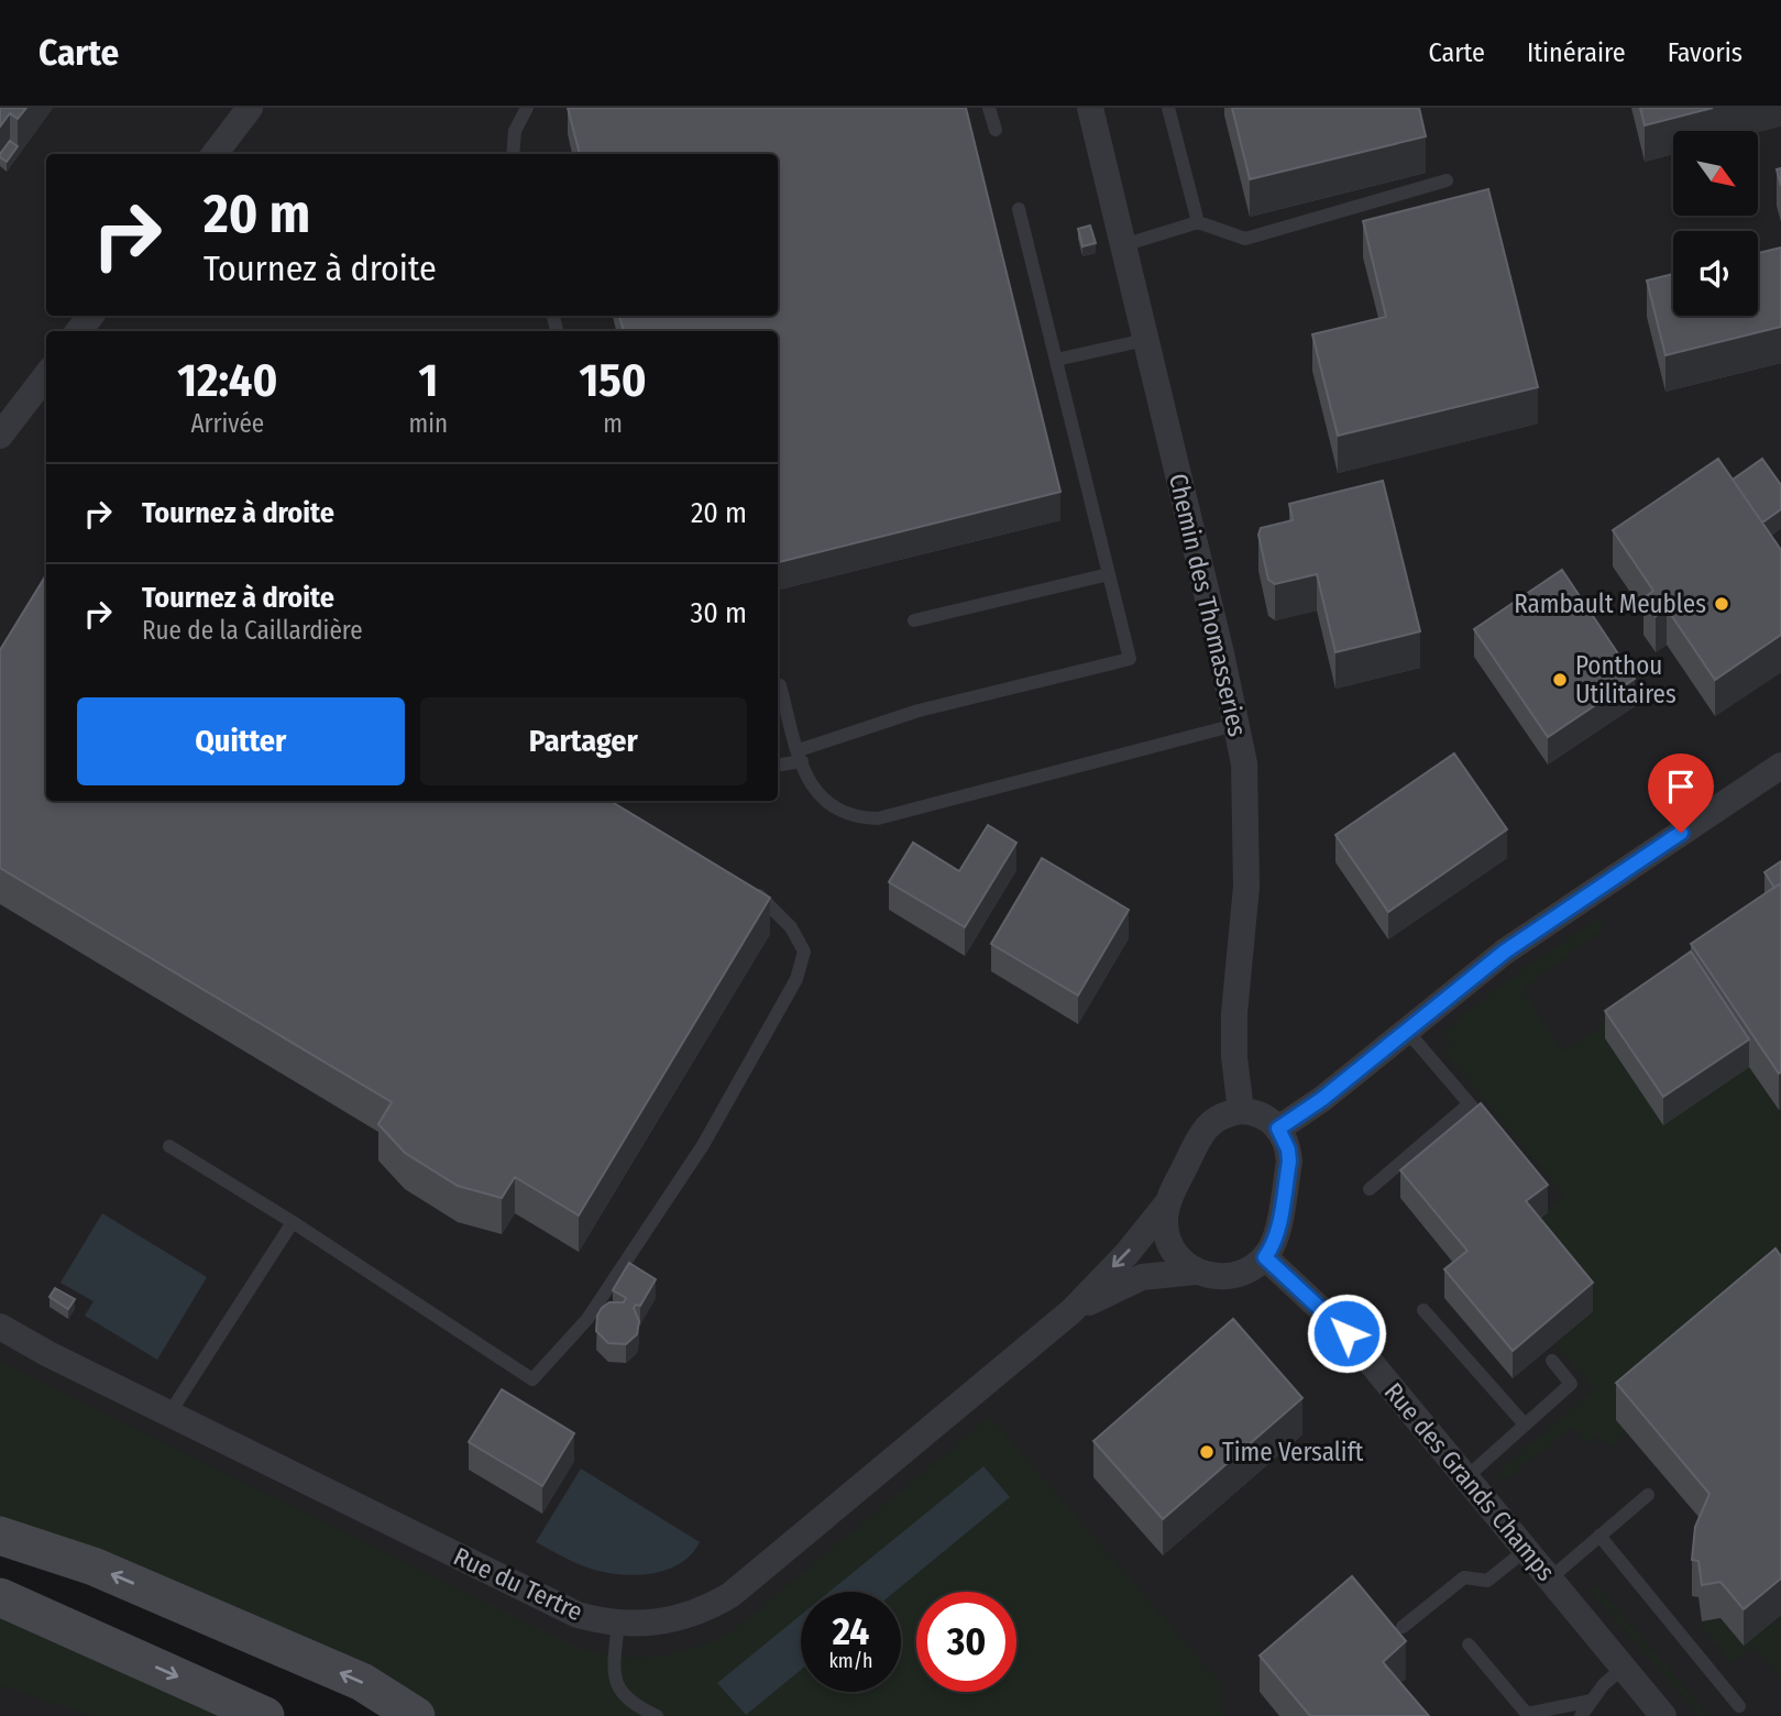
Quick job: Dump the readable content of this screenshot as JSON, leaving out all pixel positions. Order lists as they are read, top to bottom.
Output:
{
  "streets": {
    "street": ["Chemin des Thomasseries", "Rue des Grands Champs", "Rue du Tertre"]
  },
  "crossings": [
    ["Chemin des Thomasseries", "Rue des Grands Champs"],
    ["Chemin des Thomasseries", "Rue du Tertre"],
    ["Rue des Grands Champs", "Rue du Tertre"]
  ],
  "places": ["Rambault Meubles", "Ponthou Utilitaires", "Time Versalift"],
  "north": "bottom right",
  "page": {
    "header": "Carte",
    "nav": ["Carte", "Itinéraire", "Favoris"],
    "turn": ["20 m", "Tournez à droite"],
    "eta": [
      "12:40",
      "Arrivée",
      "1",
      "min",
      "150",
      "m"
    ],
    "list": [
      {
        "name": "Tournez à droite",
        "value": "20 m"
      },
      {
        "name": "Tournez à droite",
        "note": "Rue de la Caillardière",
        "value": "30 m"
      }
    ],
    "buttons": ["Quitter", "Partager"],
    "speed": "24 km/h",
    "limit": "30"
  }
}
